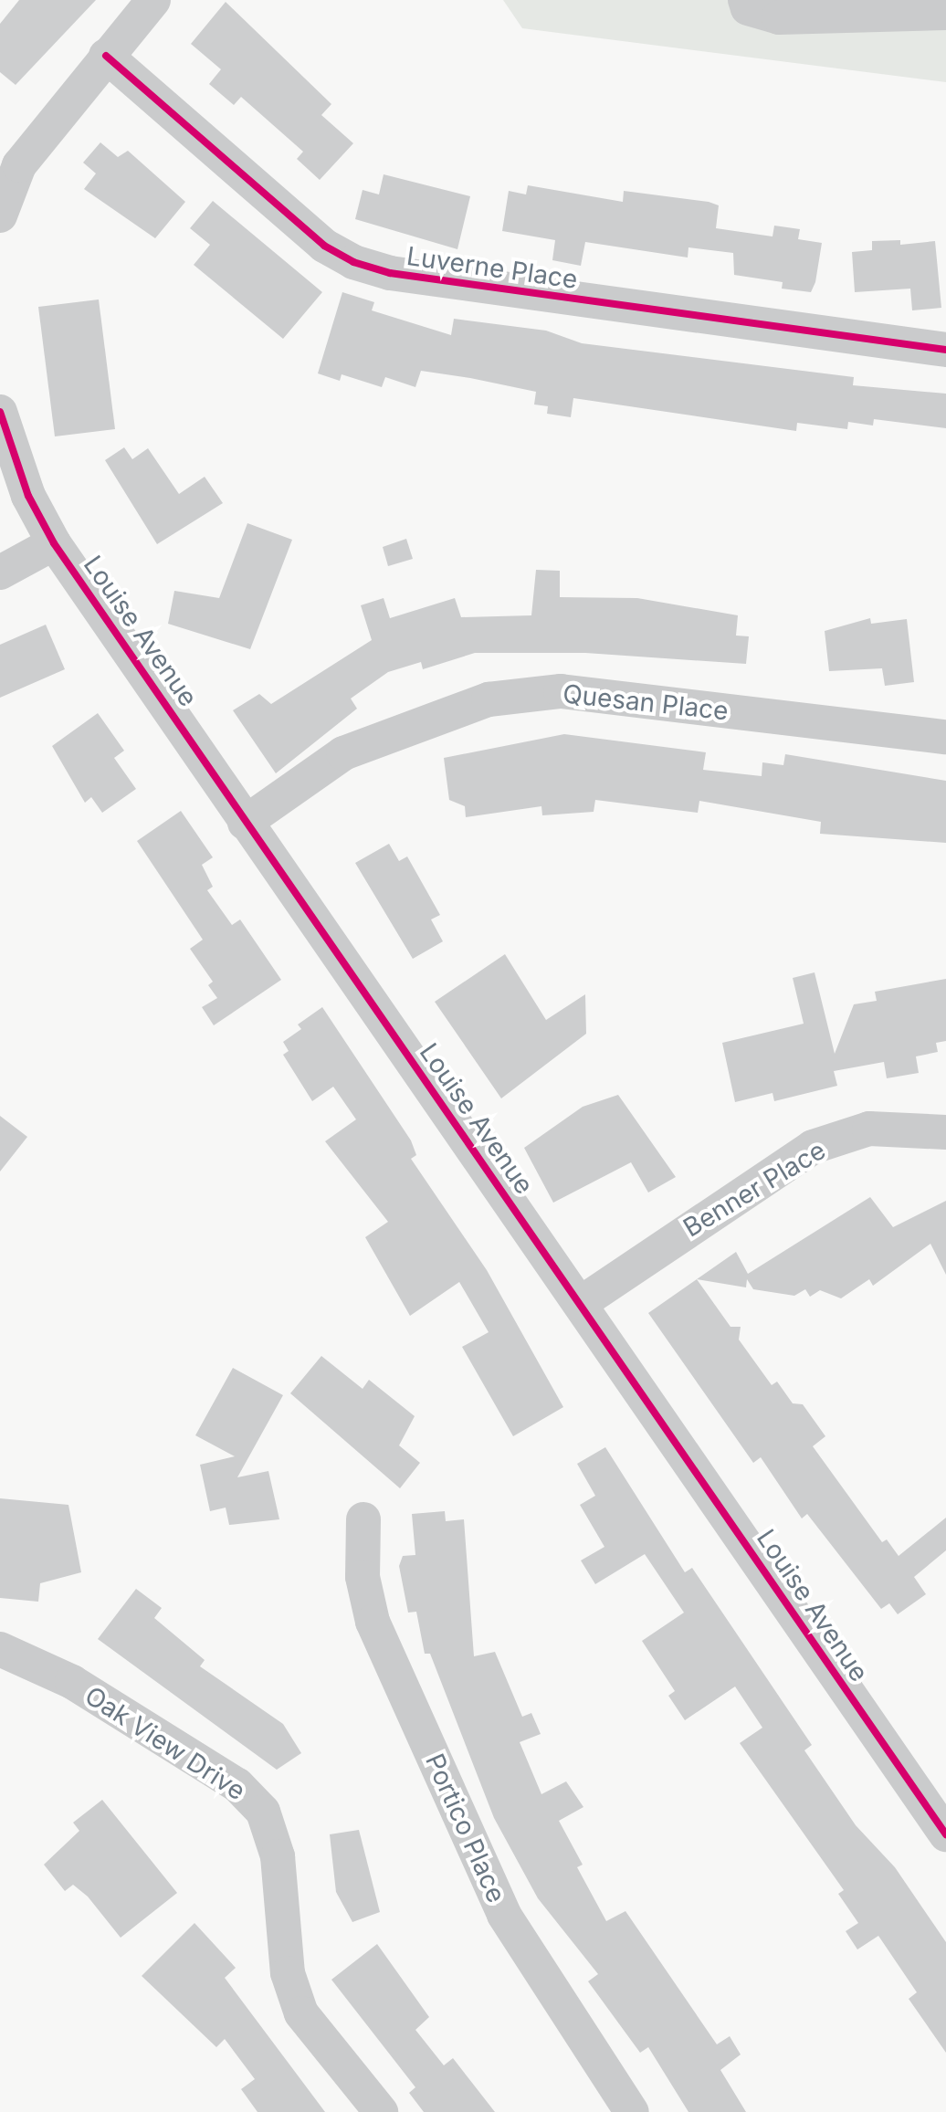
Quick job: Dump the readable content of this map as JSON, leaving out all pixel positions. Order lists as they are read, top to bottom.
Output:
{
  "streets": {
    "street": [
      "Luverne Place",
      "Louise Avenue",
      "Quesan Place",
      "Benner Place",
      "Oak View Drive",
      "Portico Place"
    ]
  },
  "crossings": [
    ["Louise Avenue", "Quesan Place"],
    ["Louise Avenue", "Benner Place"]
  ]
}
